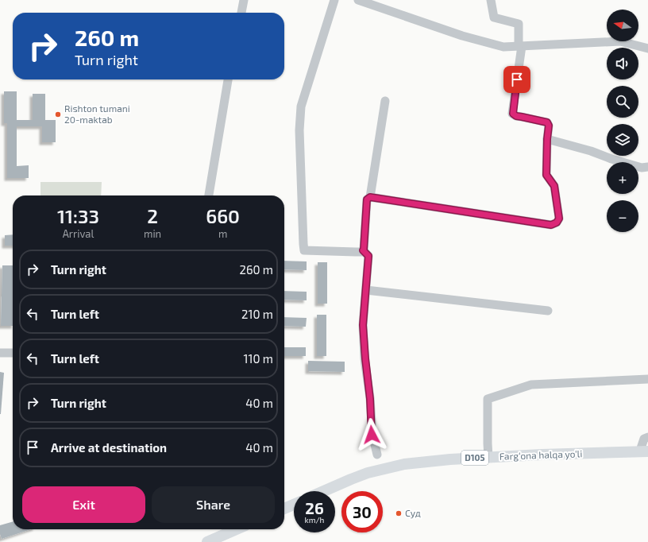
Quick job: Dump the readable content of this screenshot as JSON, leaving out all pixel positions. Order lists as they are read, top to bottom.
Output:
{
  "streets": {
    "main road": ["Farg‘ona halqa yo‘li", "D105"]
  },
  "places": ["Rishton tumani 20-maktab", "Суд"],
  "north": "left",
  "page": {
    "map_buttons": ["+", "−"],
    "turn": ["260 m", "Turn right"],
    "eta": [
      "11:33",
      "Arrival",
      "2",
      "min",
      "660",
      "m"
    ],
    "list": [
      {
        "name": "Turn right",
        "value": "260 m"
      },
      {
        "name": "Turn left",
        "value": "210 m"
      },
      {
        "name": "Turn left",
        "value": "110 m"
      },
      {
        "name": "Turn right",
        "value": "40 m"
      },
      {
        "name": "Arrive at destination",
        "value": "40 m"
      }
    ],
    "buttons": ["Exit", "Share"],
    "speed": "26 km/h",
    "limit": "30"
  }
}
